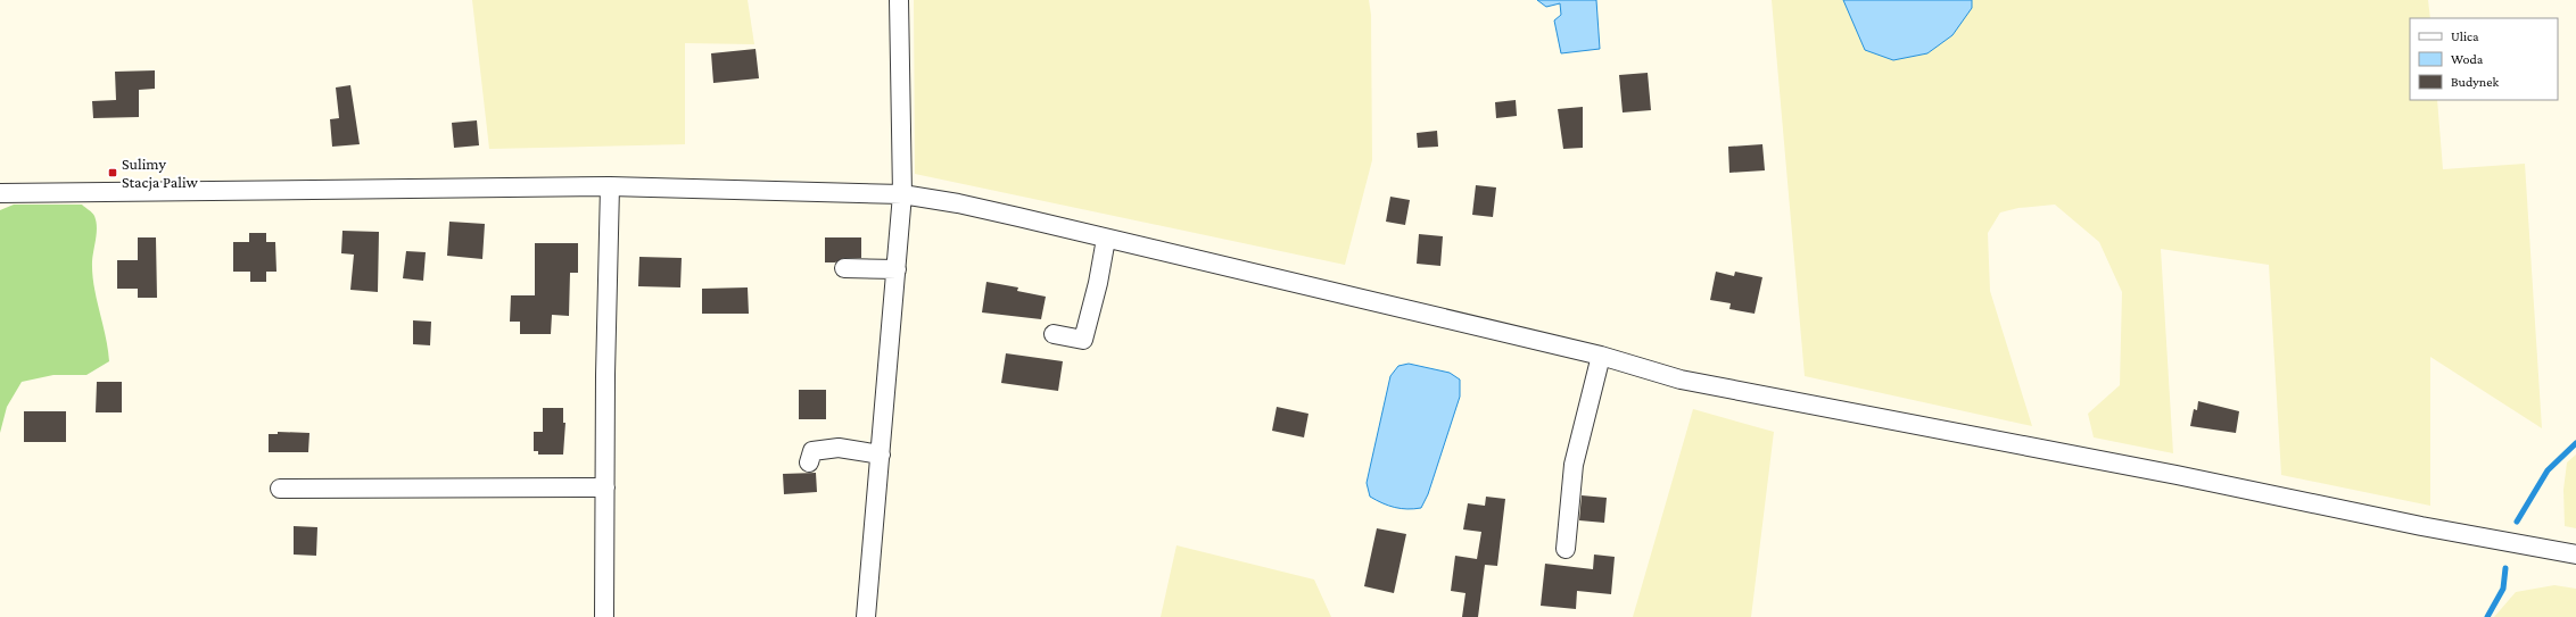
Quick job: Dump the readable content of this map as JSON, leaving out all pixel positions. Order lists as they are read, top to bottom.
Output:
{
  "places": {
    "transit": ["Sulimy Stacja Paliw"]
  },
  "legend": ["Ulica", "Woda", "Budynek"]
}
